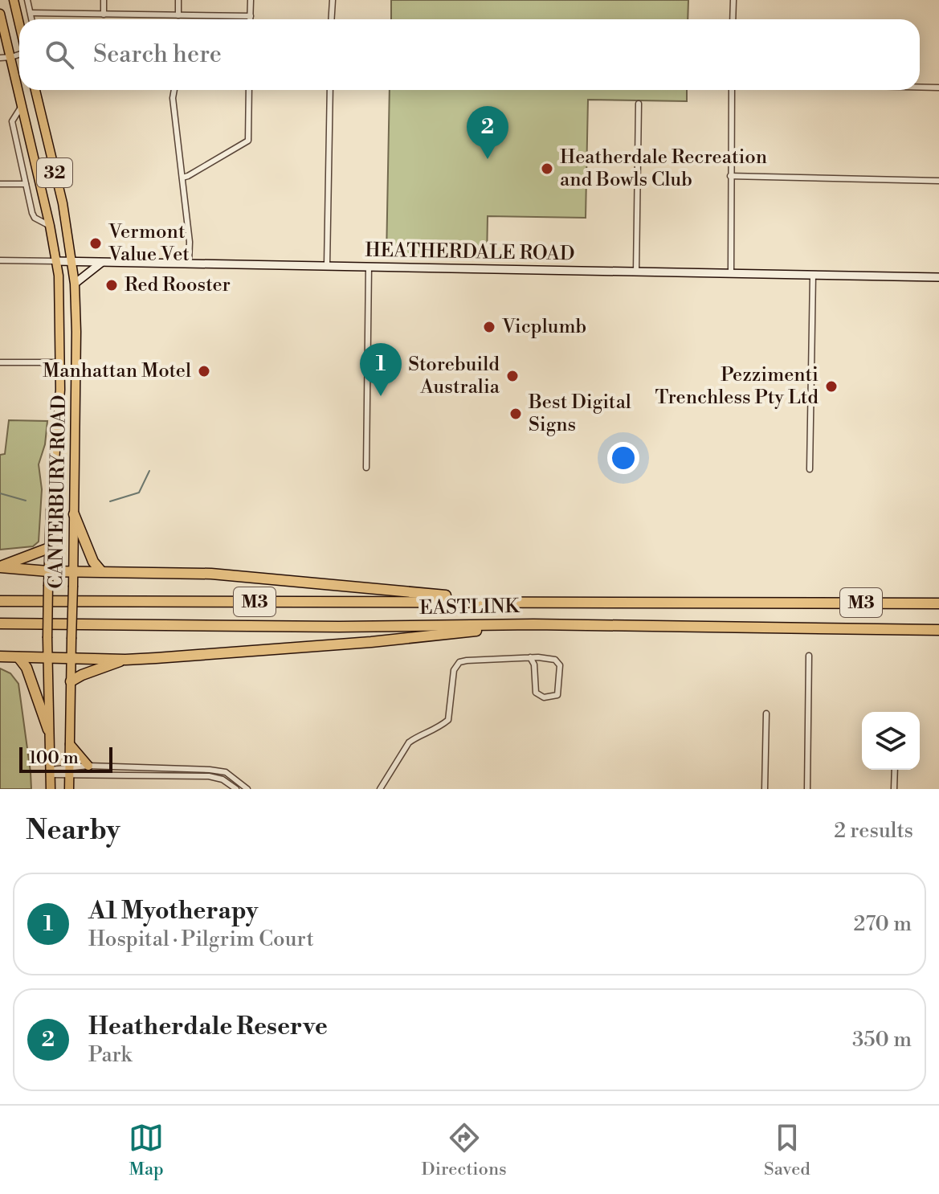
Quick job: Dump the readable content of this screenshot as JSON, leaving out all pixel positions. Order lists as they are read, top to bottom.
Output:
{
  "streets": {
    "highway": ["M3", "EASTLINK"],
    "main road": ["32", "HEATHERDALE ROAD", "CANTERBURY ROAD"]
  },
  "crossings": [
    ["HEATHERDALE ROAD", "CANTERBURY ROAD"]
  ],
  "places": [
    "Heatherdale Recreation and Bowls Club",
    "Vermont Value Vet",
    "Red Rooster",
    "Vicplumb",
    "Manhattan Motel",
    "Storebuild Australia",
    "Pezzimenti Trenchless Pty Ltd",
    "Best Digital Signs"
  ],
  "scale_bar": "100 m",
  "page": {
    "search": "Search here",
    "pins": ["2", "1"],
    "scale": "100 m",
    "heading": ["Nearby", "2 results"],
    "list": [
      {
        "mark": "1",
        "name": "A1 Myotherapy",
        "note": "Hospital · Pilgrim Court",
        "value": "270 m"
      },
      {
        "mark": "2",
        "name": "Heatherdale Reserve",
        "note": "Park",
        "value": "350 m"
      }
    ],
    "nav": ["Map", "Directions", "Saved"]
  }
}
